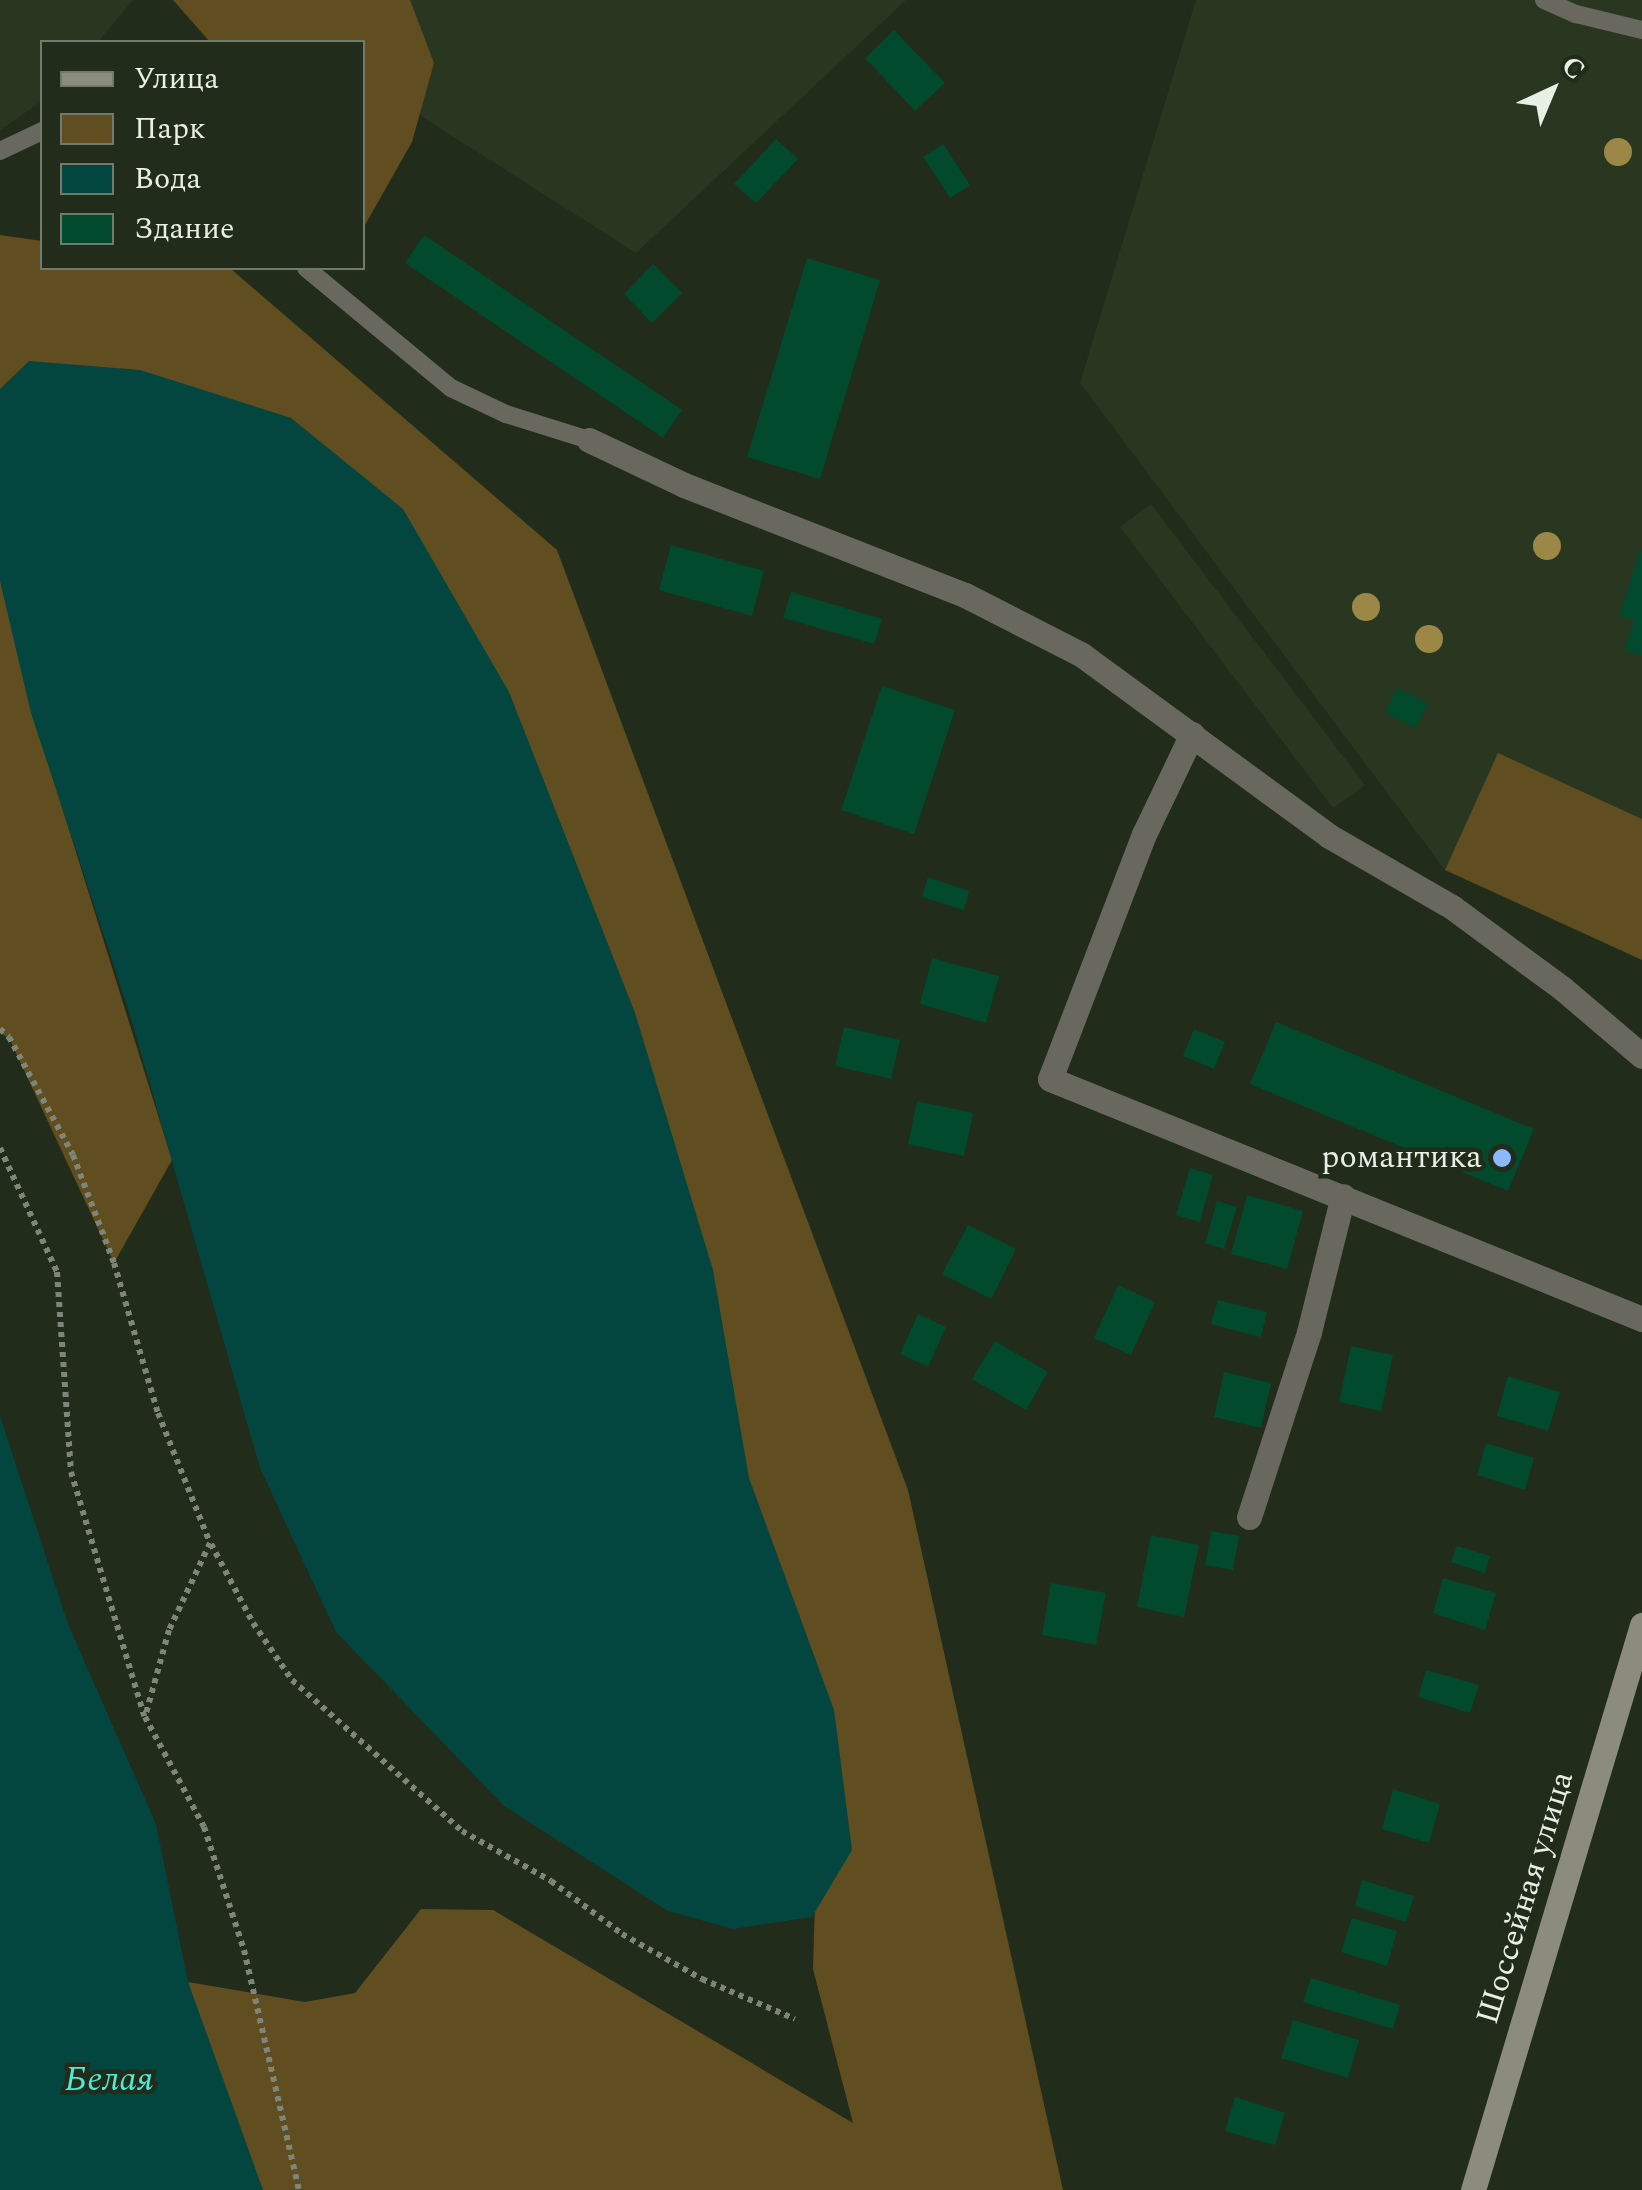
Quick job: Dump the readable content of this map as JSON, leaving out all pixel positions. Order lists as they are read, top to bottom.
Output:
{
  "streets": {
    "street": ["Шоссейная улица"]
  },
  "water": ["Белая"],
  "places": ["романтика"],
  "legend": [
    "Улица",
    "Парк",
    "Вода",
    "Здание"
  ],
  "north": "top right"
}
